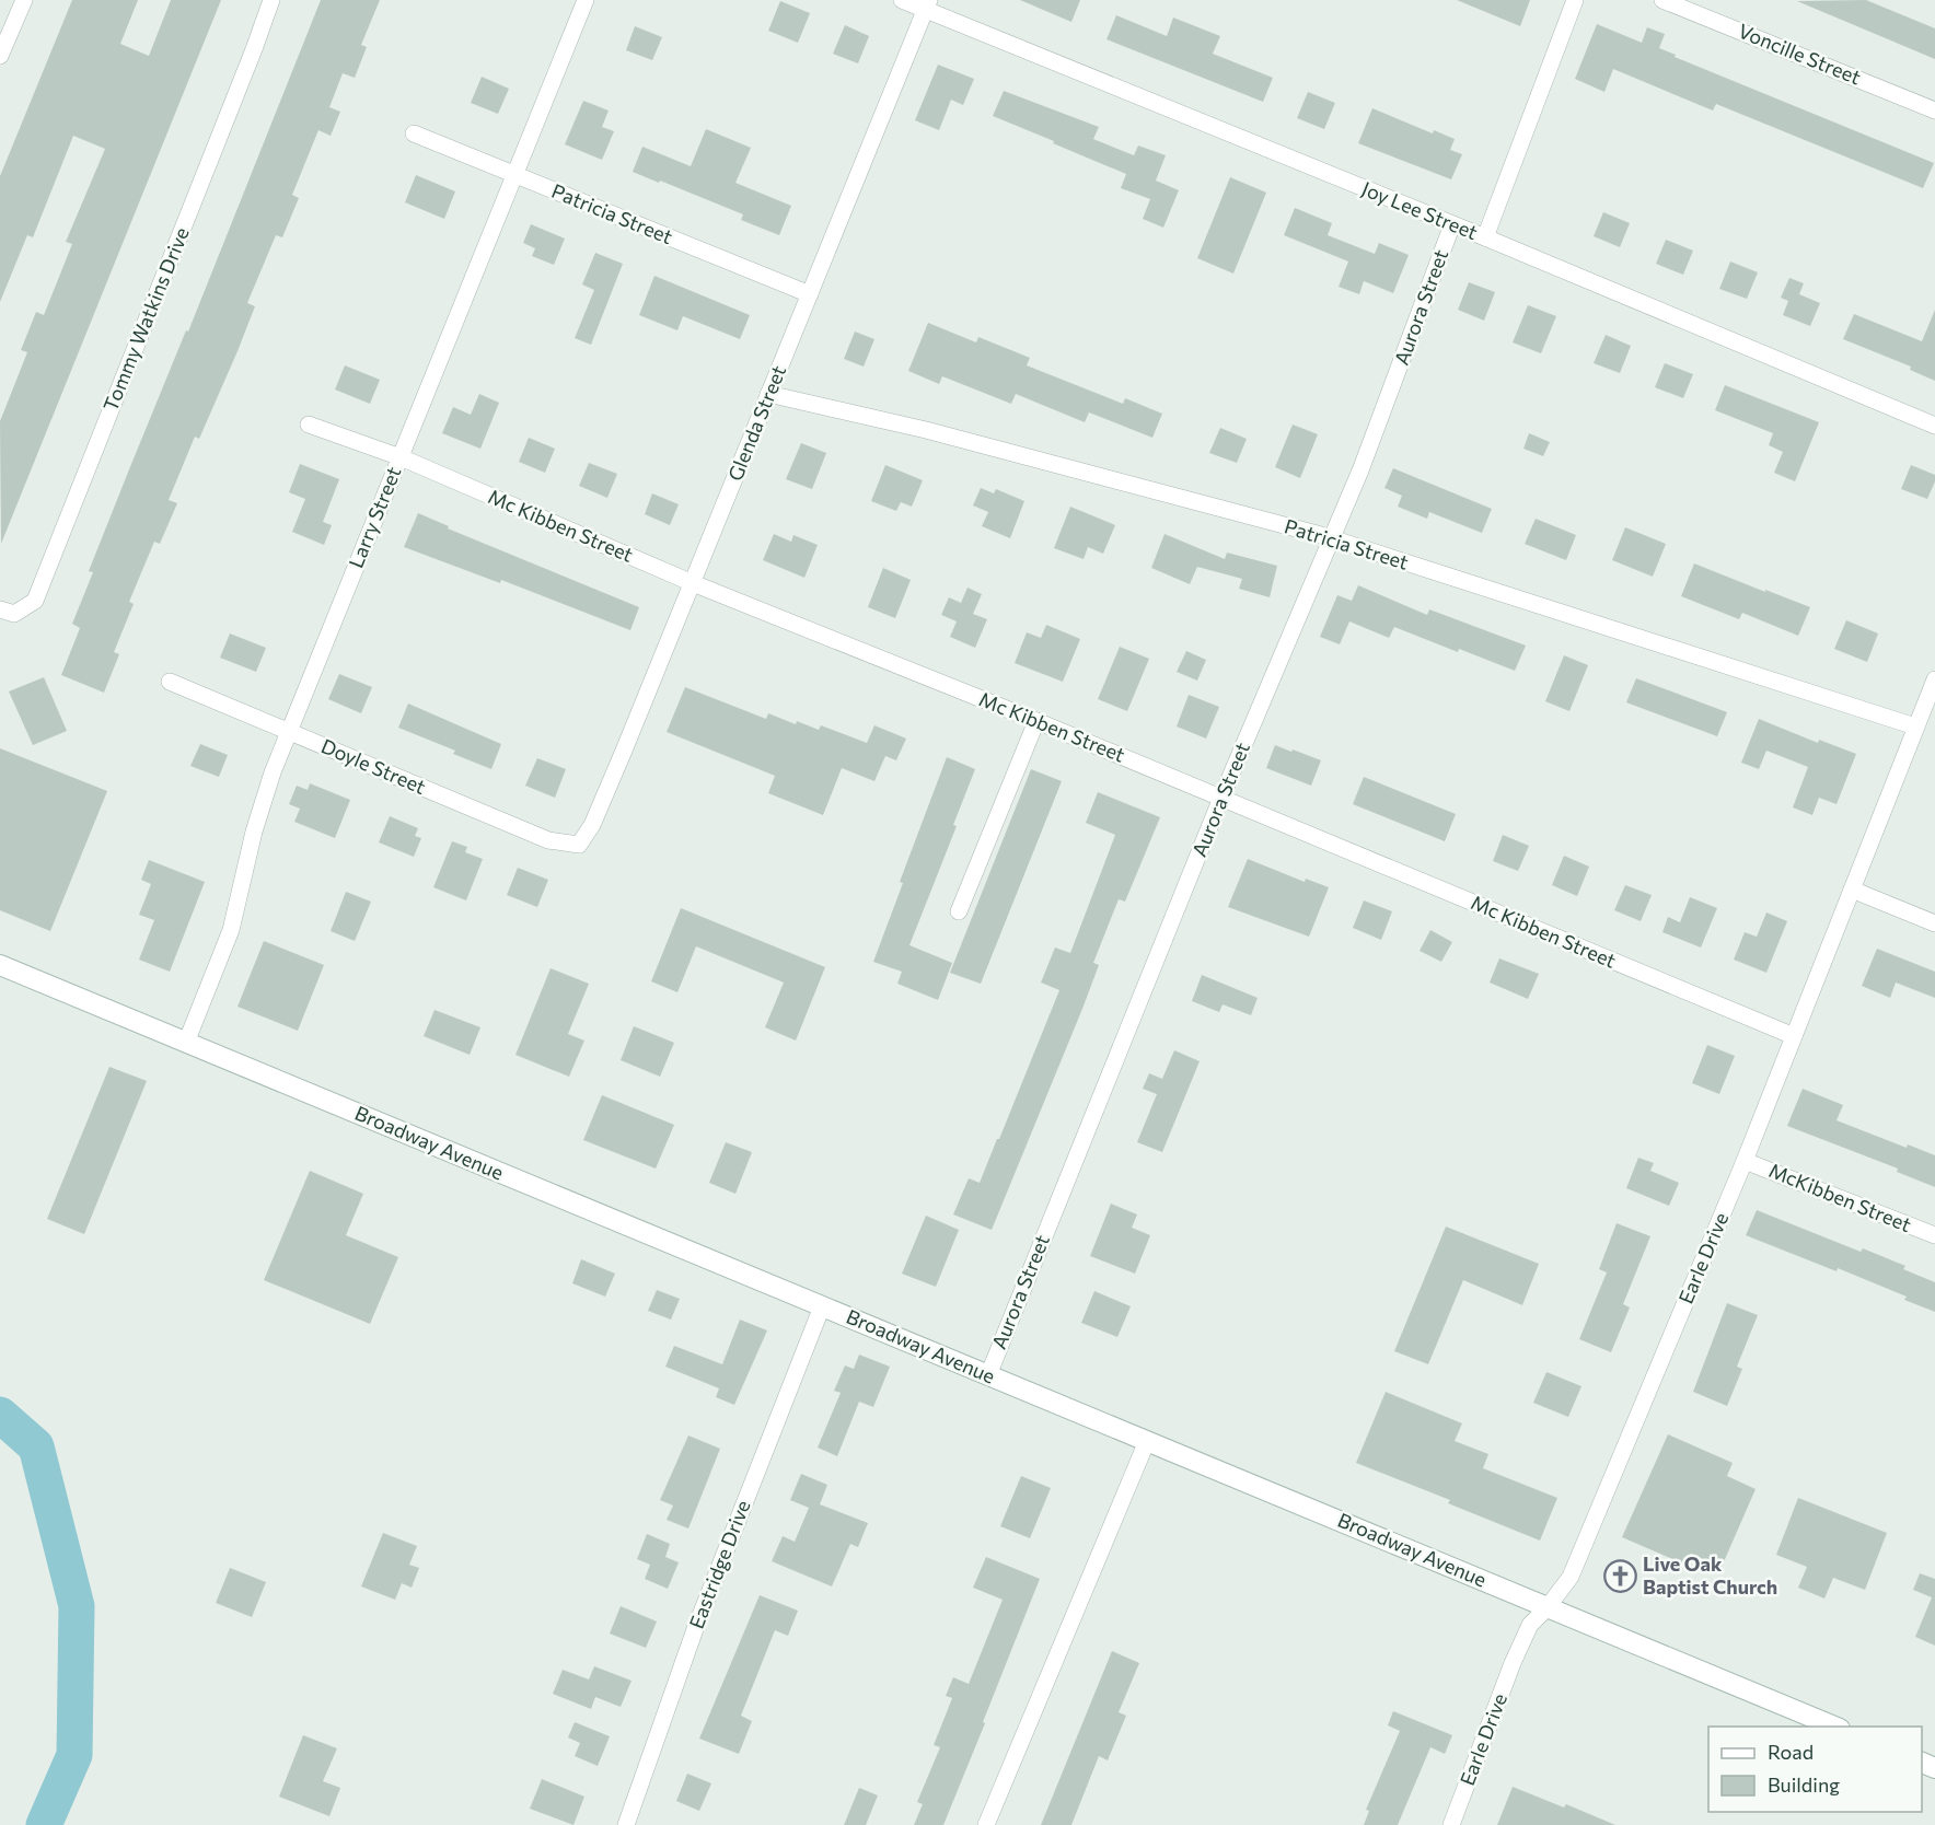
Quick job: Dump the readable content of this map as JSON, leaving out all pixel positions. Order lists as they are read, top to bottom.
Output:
{
  "streets": {
    "main road": ["Broadway Avenue"],
    "street": [
      "Voncille Street",
      "Joy Lee Street",
      "Patricia Street",
      "Aurora Street",
      "Tommy Watkins Drive",
      "Glenda Street",
      "Larry Street",
      "Mc Kibben Street",
      "Doyle Street",
      "McKibben Street",
      "Earle Drive",
      "Eastridge Drive"
    ]
  },
  "crossings": [
    ["Joy Lee Street", "Aurora Street"],
    ["Joy Lee Street", "Glenda Street"],
    ["Patricia Street", "Aurora Street"],
    ["Patricia Street", "Glenda Street"],
    ["Patricia Street", "Larry Street"],
    ["Patricia Street", "Earle Drive"],
    ["Aurora Street", "Mc Kibben Street"],
    ["Aurora Street", "Broadway Avenue"],
    ["Glenda Street", "Mc Kibben Street"],
    ["Glenda Street", "Doyle Street"],
    ["Larry Street", "Mc Kibben Street"],
    ["Larry Street", "Doyle Street"],
    ["Larry Street", "Broadway Avenue"],
    ["Mc Kibben Street", "Earle Drive"],
    ["Broadway Avenue", "Earle Drive"],
    ["Broadway Avenue", "Eastridge Drive"],
    ["McKibben Street", "Earle Drive"]
  ],
  "places": {
    "church": ["Live Oak Baptist Church"]
  },
  "legend": ["Road", "Building"]
}
